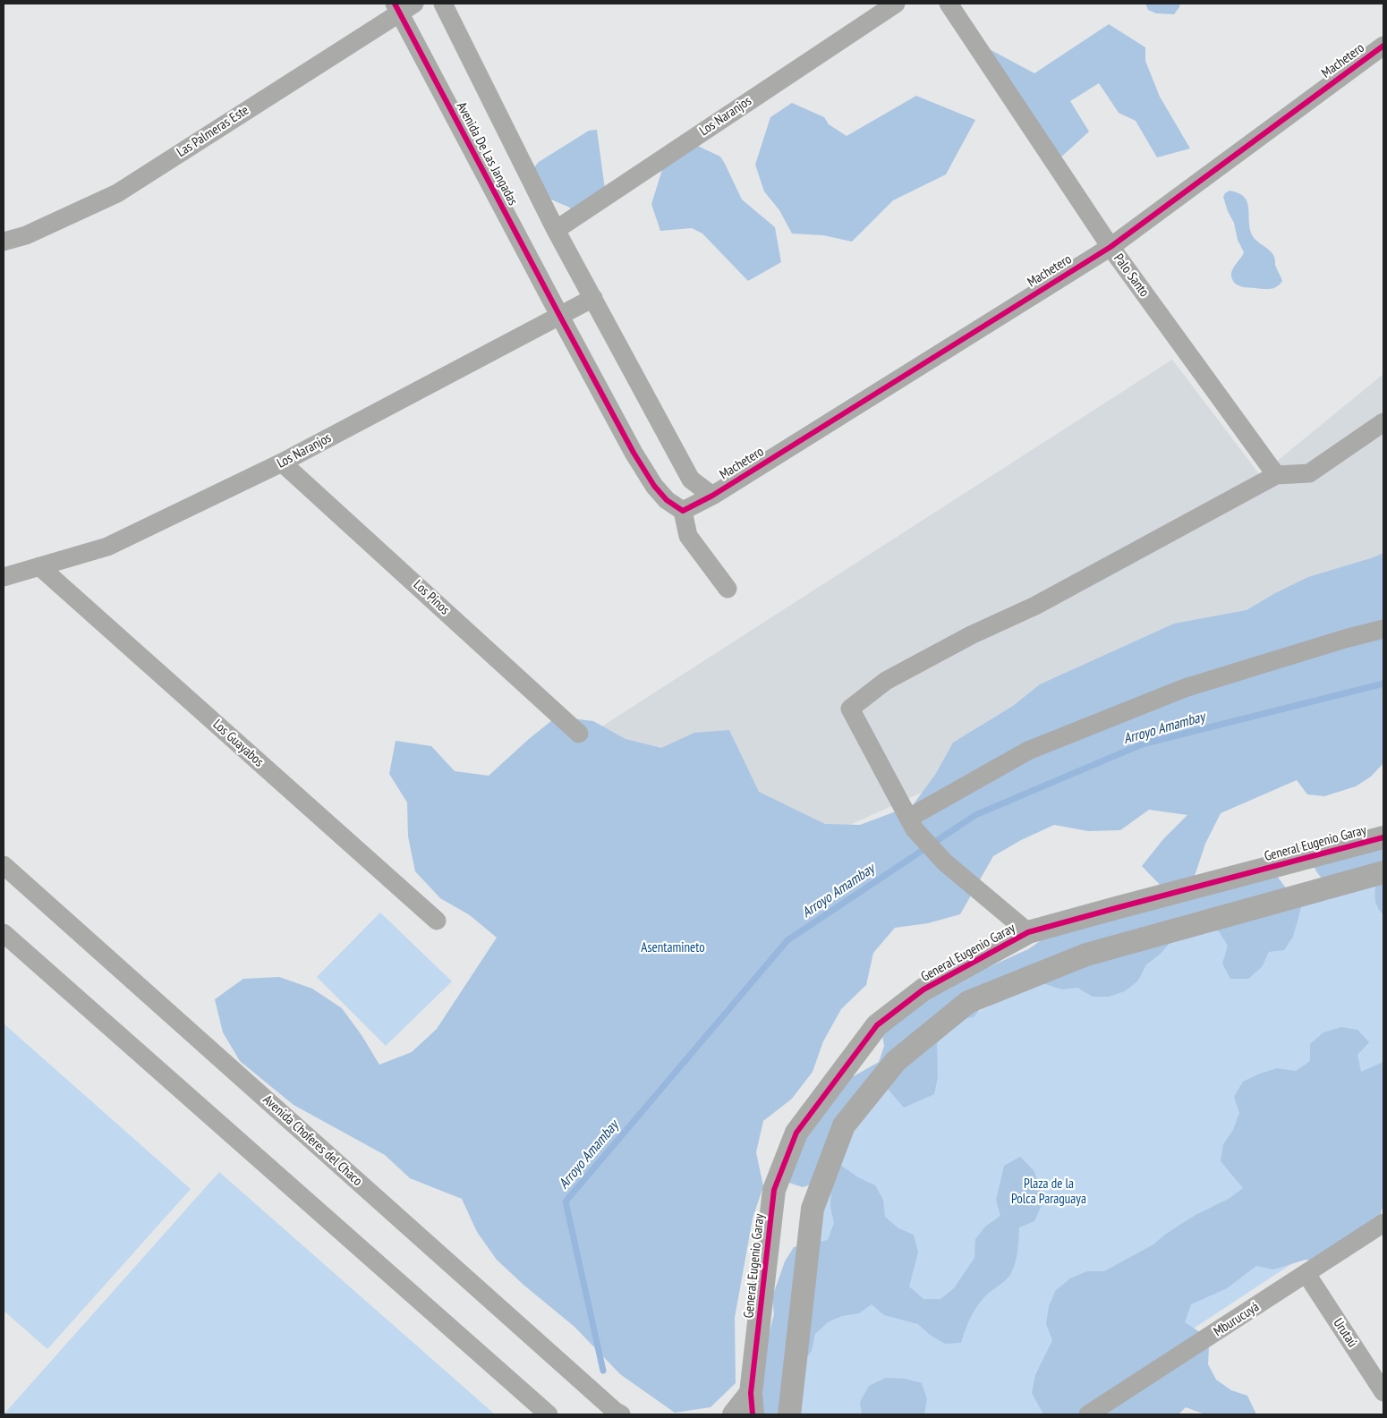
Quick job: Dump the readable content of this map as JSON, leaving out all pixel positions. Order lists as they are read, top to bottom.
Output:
{
  "streets": {
    "street": [
      "Machetero",
      "Los Naranjos",
      "Las Palmeras Este",
      "Avenida De Las Jangadas",
      "Palo Santo",
      "Los Pinos",
      "Los Guayabos",
      "General Eugenio Garay",
      "Avenida Choferes del Chaco",
      "Mburucuyá",
      "Urutaú"
    ]
  },
  "crossings": [
    ["Machetero", "Avenida De Las Jangadas"],
    ["Machetero", "Palo Santo"],
    ["Los Naranjos", "Avenida De Las Jangadas"],
    ["Los Naranjos", "Los Pinos"],
    ["Los Naranjos", "Los Guayabos"],
    ["Las Palmeras Este", "Avenida De Las Jangadas"],
    ["Mburucuyá", "Urutaú"]
  ],
  "water": ["Arroyo Amambay"],
  "parks": ["Asentamineto", "Plaza de la Polca Paraguaya"]
}
